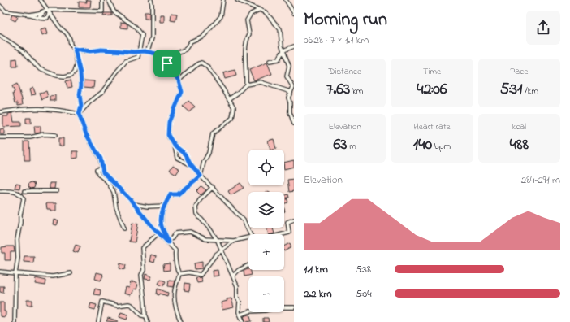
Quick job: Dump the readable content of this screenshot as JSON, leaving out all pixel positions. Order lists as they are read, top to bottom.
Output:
{
  "page": {
    "heading": ["Morning run", "06:28 · 7 × 1.1 km"],
    "stats": [
      ["Distance", "7.63 km"],
      ["Time", "42:06"],
      ["Pace", "5:31 /km"],
      ["Elevation", "63 m"],
      ["Heart rate", "140 bpm"],
      ["kcal", "488"]
    ],
    "map_buttons": ["+", "−"],
    "chart": ["Elevation", "284–291 m"],
    "list": [
      {
        "name": "1.1 km",
        "note": "5:38"
      },
      {
        "name": "2.2 km",
        "note": "5:04"
      }
    ]
  }
}
